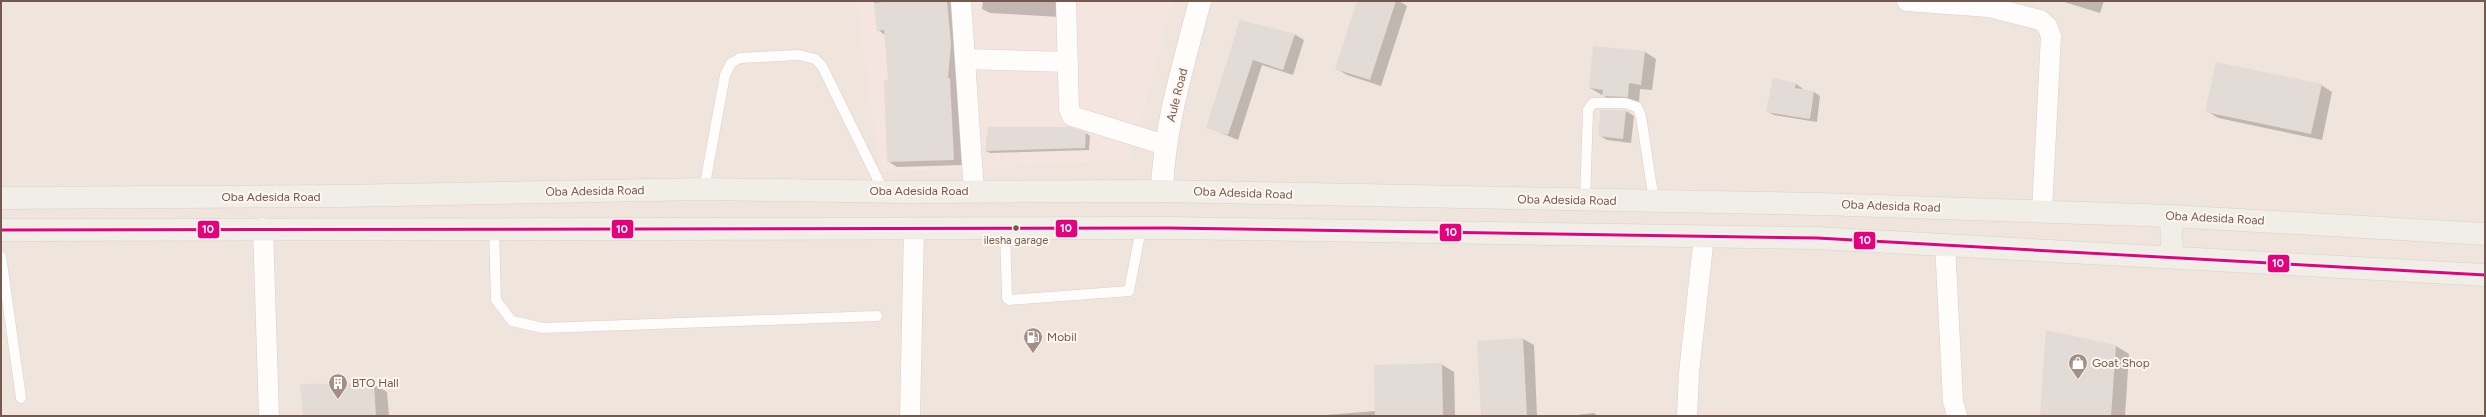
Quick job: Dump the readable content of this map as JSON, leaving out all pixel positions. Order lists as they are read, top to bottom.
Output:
{
  "streets": {
    "main road": ["Oba Adesida Road"],
    "street": ["Aule Road"]
  },
  "crossings": [
    ["Aule Road", "Oba Adesida Road"]
  ],
  "places": {
    "other": ["ilesha garage"],
    "fuel station": ["Mobil"],
    "shop": ["Goat Shop"],
    "building": ["BTO Hall"]
  },
  "lines": ["transit line 10"]
}
